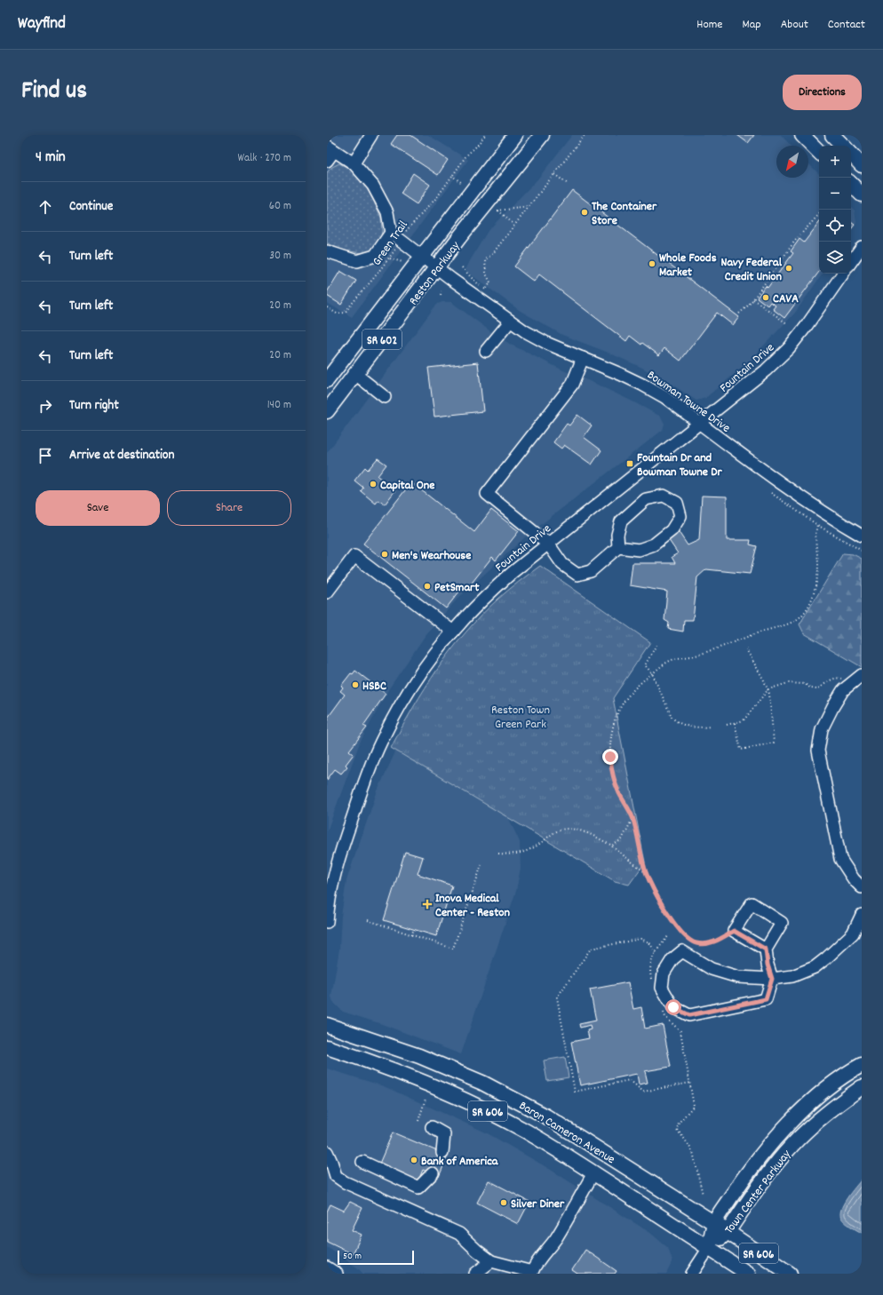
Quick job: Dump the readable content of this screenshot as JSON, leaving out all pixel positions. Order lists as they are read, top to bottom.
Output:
{
  "streets": {
    "main road": [
      "Reston Parkway",
      "SR 602",
      "SR 606",
      "Baron Cameron Avenue",
      "Town Center Parkway"
    ],
    "street": ["Fountain Drive", "Bowman Towne Drive"],
    "path": ["Green Trail"]
  },
  "crossings": [
    ["Green Trail", "Bowman Towne Drive"],
    ["Reston Parkway", "Bowman Towne Drive"],
    ["Fountain Drive", "Bowman Towne Drive"],
    ["Baron Cameron Avenue", "Town Center Parkway"]
  ],
  "parks": ["Reston Town Green Park"],
  "places": {
    "other": [
      "The Container Store",
      "Whole Foods Market",
      "Navy Federal Credit Union",
      "CAVA",
      "Capital One",
      "Men's Wearhouse",
      "PetSmart",
      "HSBC",
      "Bank of America",
      "Silver Diner"
    ],
    "transit": ["Fountain Dr and Bowman Towne Dr"],
    "health": ["Inova Medical Center - Reston"]
  },
  "scale_bar": "50 m",
  "north": "bottom left",
  "page": {
    "header": "Wayfind",
    "nav": [
      "Home",
      "Map",
      "About",
      "Contact"
    ],
    "title": "Find us",
    "buttons": [
      "Directions",
      ["Save", "Share"]
    ],
    "heading": ["4 min", "Walk · 270 m"],
    "map_buttons": ["+", "−"],
    "list": [
      ["Continue", "60 m"],
      ["Turn left", "30 m"],
      ["Turn left", "20 m"],
      ["Turn left", "20 m"],
      ["Turn right", "140 m"],
      "Arrive at destination"
    ],
    "scale": "50 m"
  }
}
